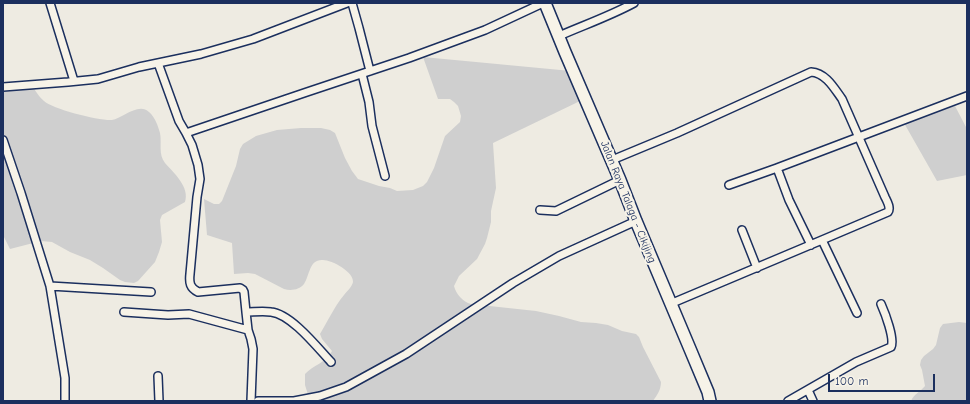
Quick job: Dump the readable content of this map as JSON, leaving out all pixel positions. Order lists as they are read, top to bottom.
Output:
{
  "streets": {
    "main road": ["Jalan Raya Talaga - Cikijing"]
  },
  "scale_bar": "100 m"
}
